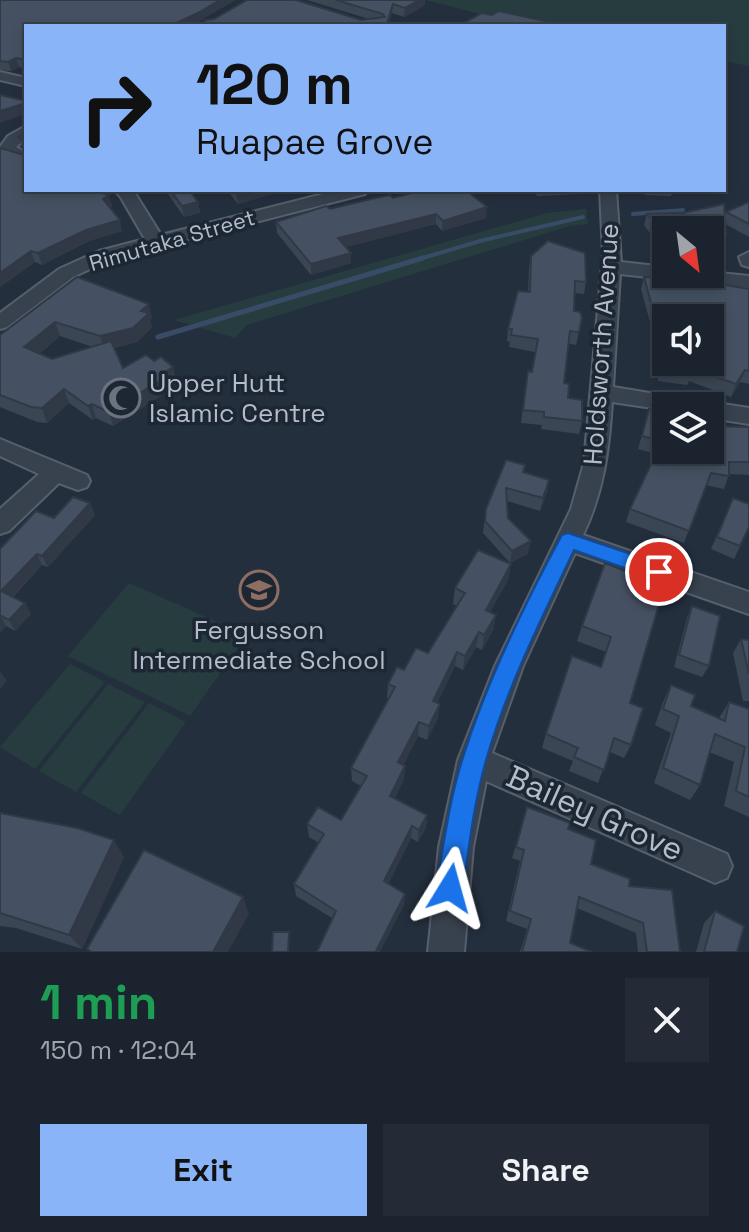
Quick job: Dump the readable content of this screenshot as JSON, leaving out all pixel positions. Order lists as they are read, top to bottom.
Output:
{
  "streets": {
    "street": ["Rimutaka Street", "Holdsworth Avenue", "Bailey Grove"]
  },
  "crossings": [
    ["Holdsworth Avenue", "Bailey Grove"]
  ],
  "places": {
    "mosque": ["Upper Hutt Islamic Centre"],
    "school or university": ["Fergusson Intermediate School"]
  },
  "north": "bottom right",
  "page": {
    "turn": ["120 m", "Ruapae Grove"],
    "heading": ["1 min", "150 m · 12:04"],
    "buttons": ["Exit", "Share"]
  }
}
